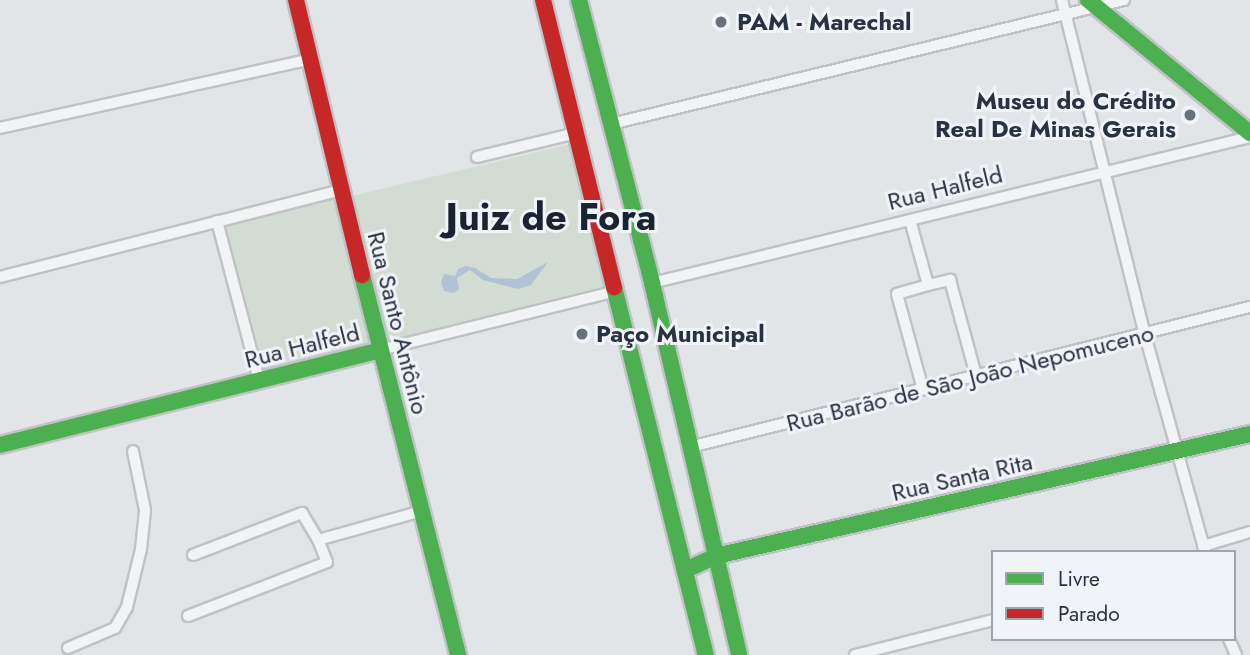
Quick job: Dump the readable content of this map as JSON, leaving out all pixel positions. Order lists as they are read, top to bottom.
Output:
{
  "streets": {
    "street": [
      "Rua Halfeld",
      "Rua Santo Antônio",
      "Rua Barão de São João Nepomuceno",
      "Rua Santa Rita"
    ]
  },
  "crossings": [
    ["Rua Halfeld", "Rua Santo Antônio"]
  ],
  "districts": ["Juiz de Fora"],
  "places": ["PAM - Marechal", "Museu do Crédito Real De Minas Gerais", "Paço Municipal"],
  "legend": ["Livre", "Parado"]
}
